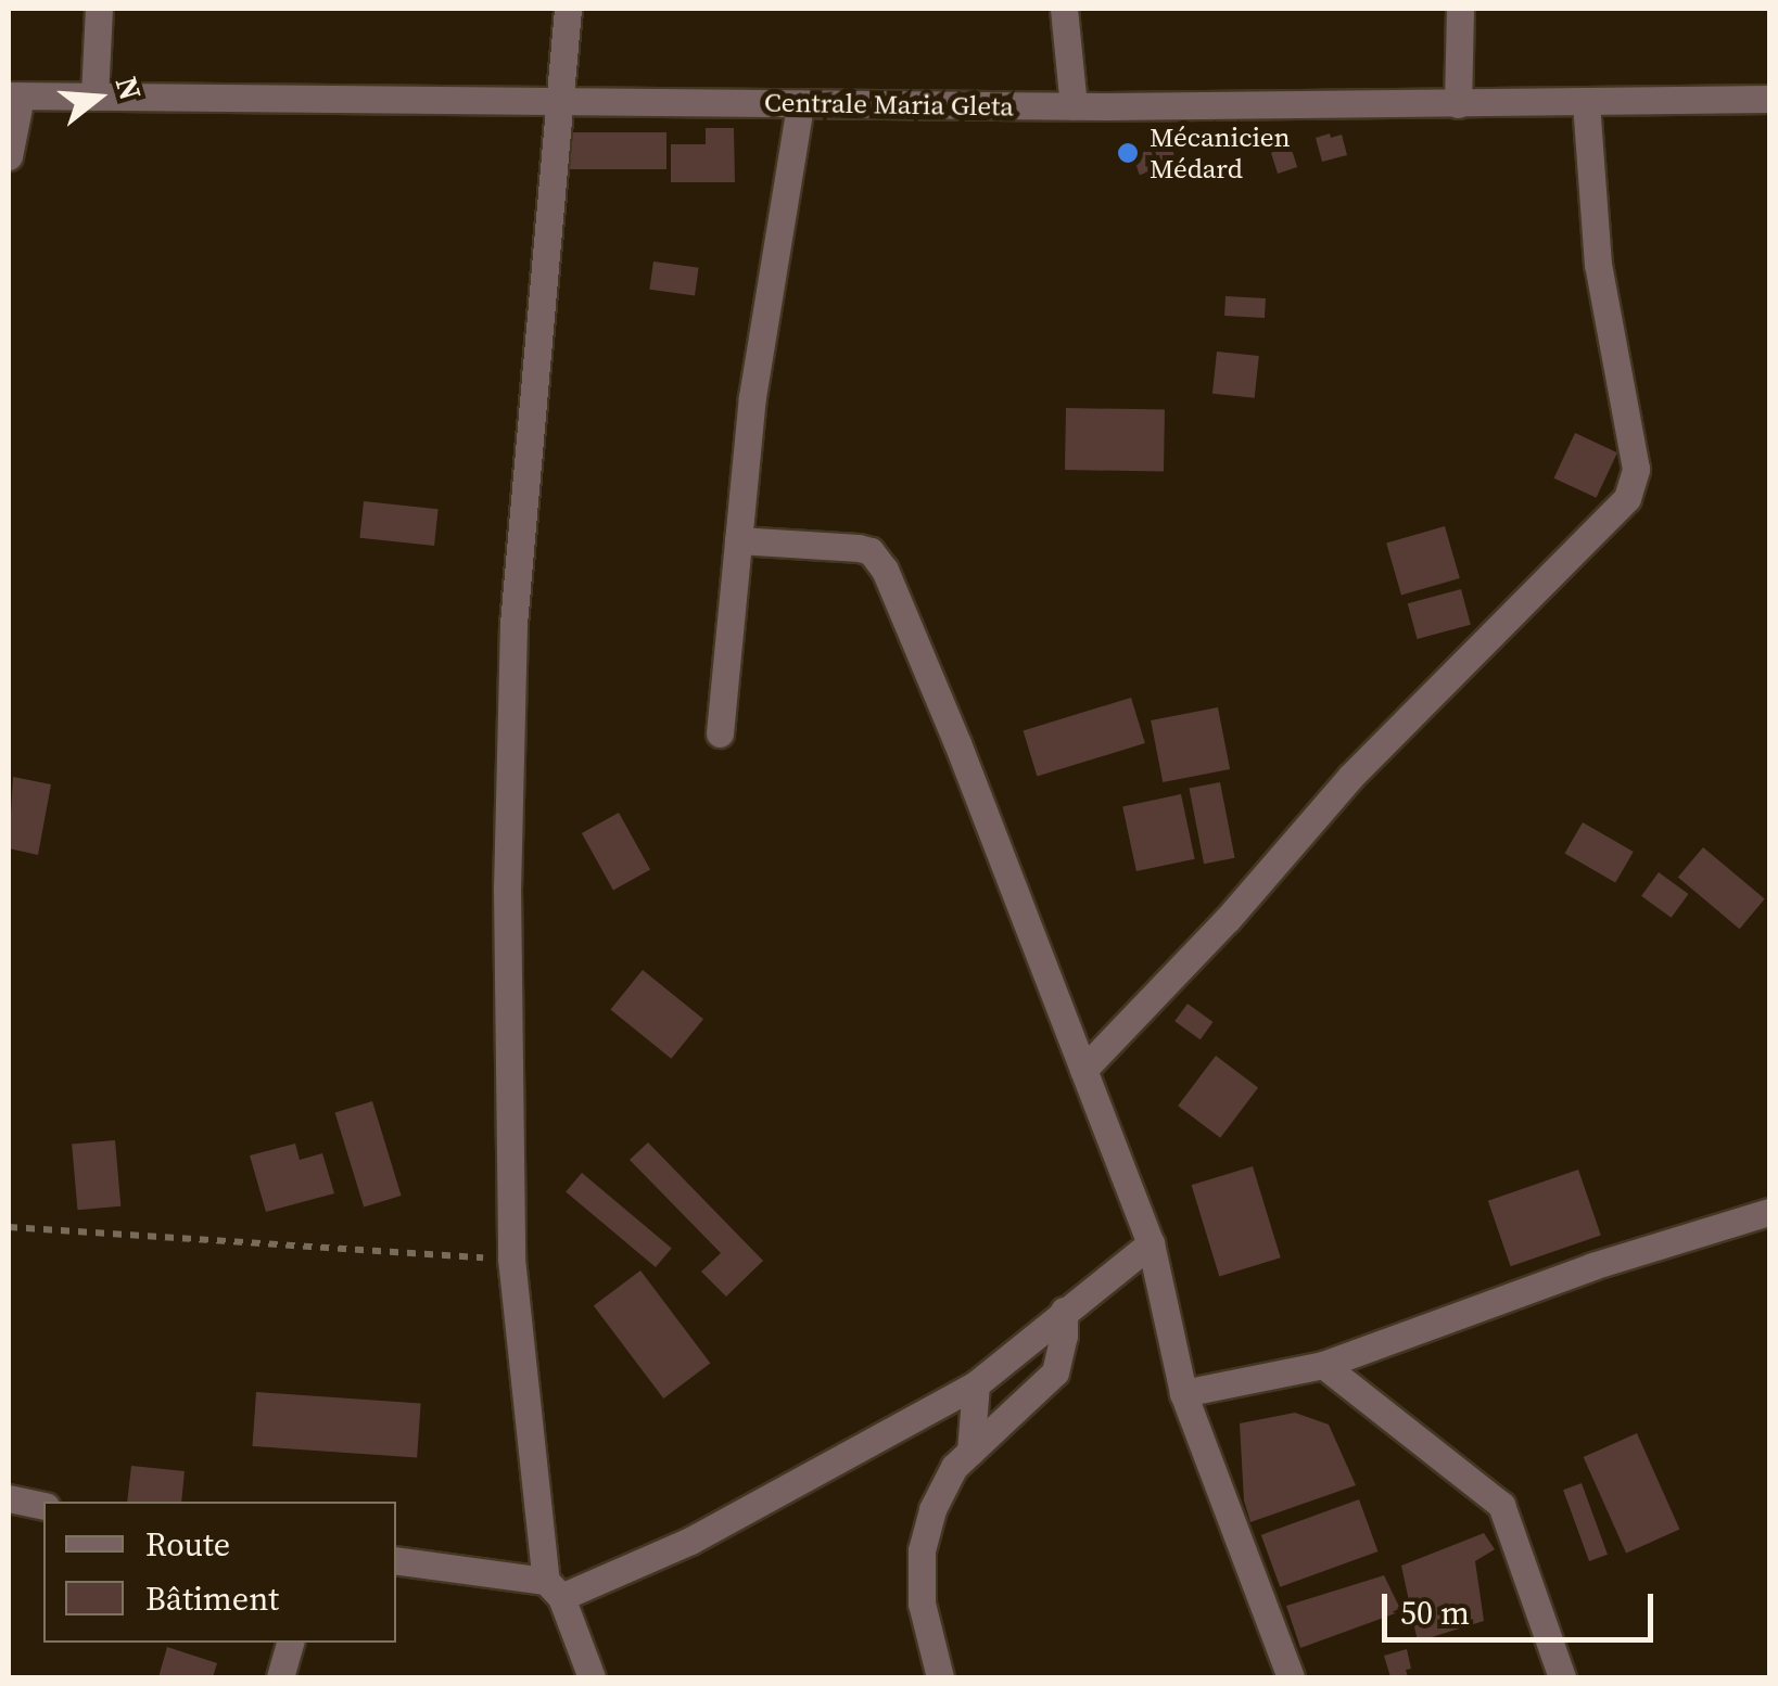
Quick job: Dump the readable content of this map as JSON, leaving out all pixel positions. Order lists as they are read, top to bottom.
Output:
{
  "streets": {
    "street": ["Centrale Maria Gleta"]
  },
  "places": ["Mécanicien Médard"],
  "legend": ["Route", "Bâtiment"],
  "scale_bar": "50 m",
  "north": "right"
}
